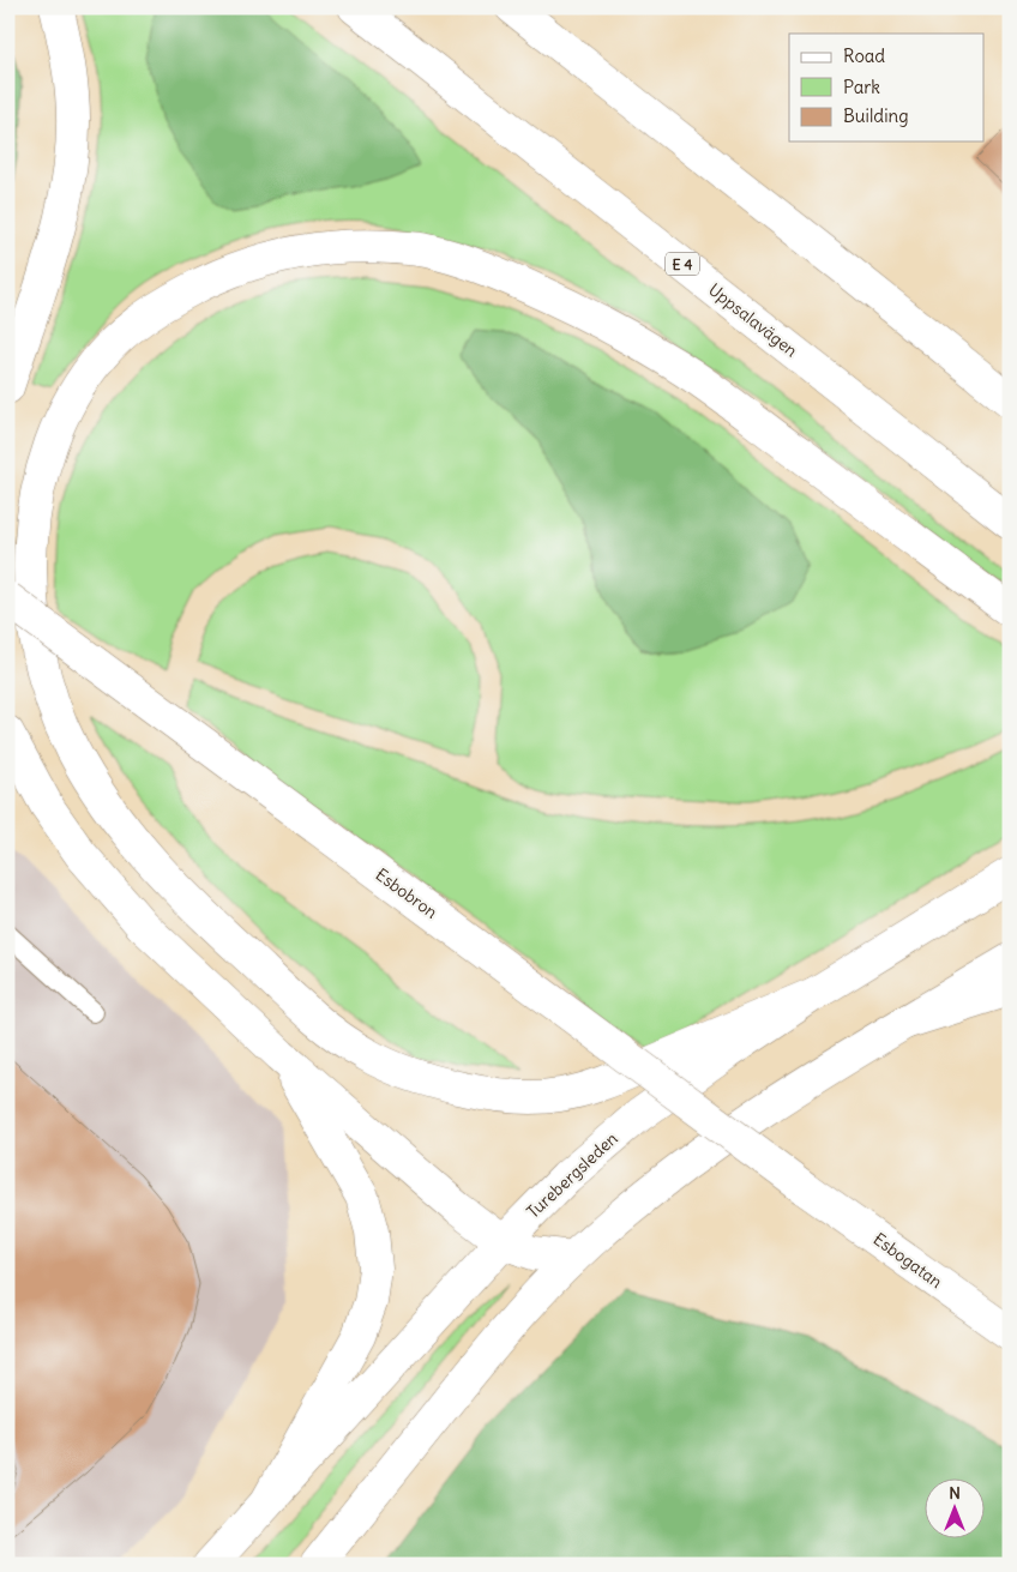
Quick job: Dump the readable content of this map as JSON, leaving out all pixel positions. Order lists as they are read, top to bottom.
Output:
{
  "streets": {
    "main road": [
      "E 4",
      "Uppsalavägen",
      "Esbobron",
      "Turebergsleden",
      "Esbogatan"
    ]
  },
  "crossings": [
    ["Esbobron", "Esbogatan"]
  ],
  "legend": ["Road", "Park", "Building"],
  "north": "top"
}
